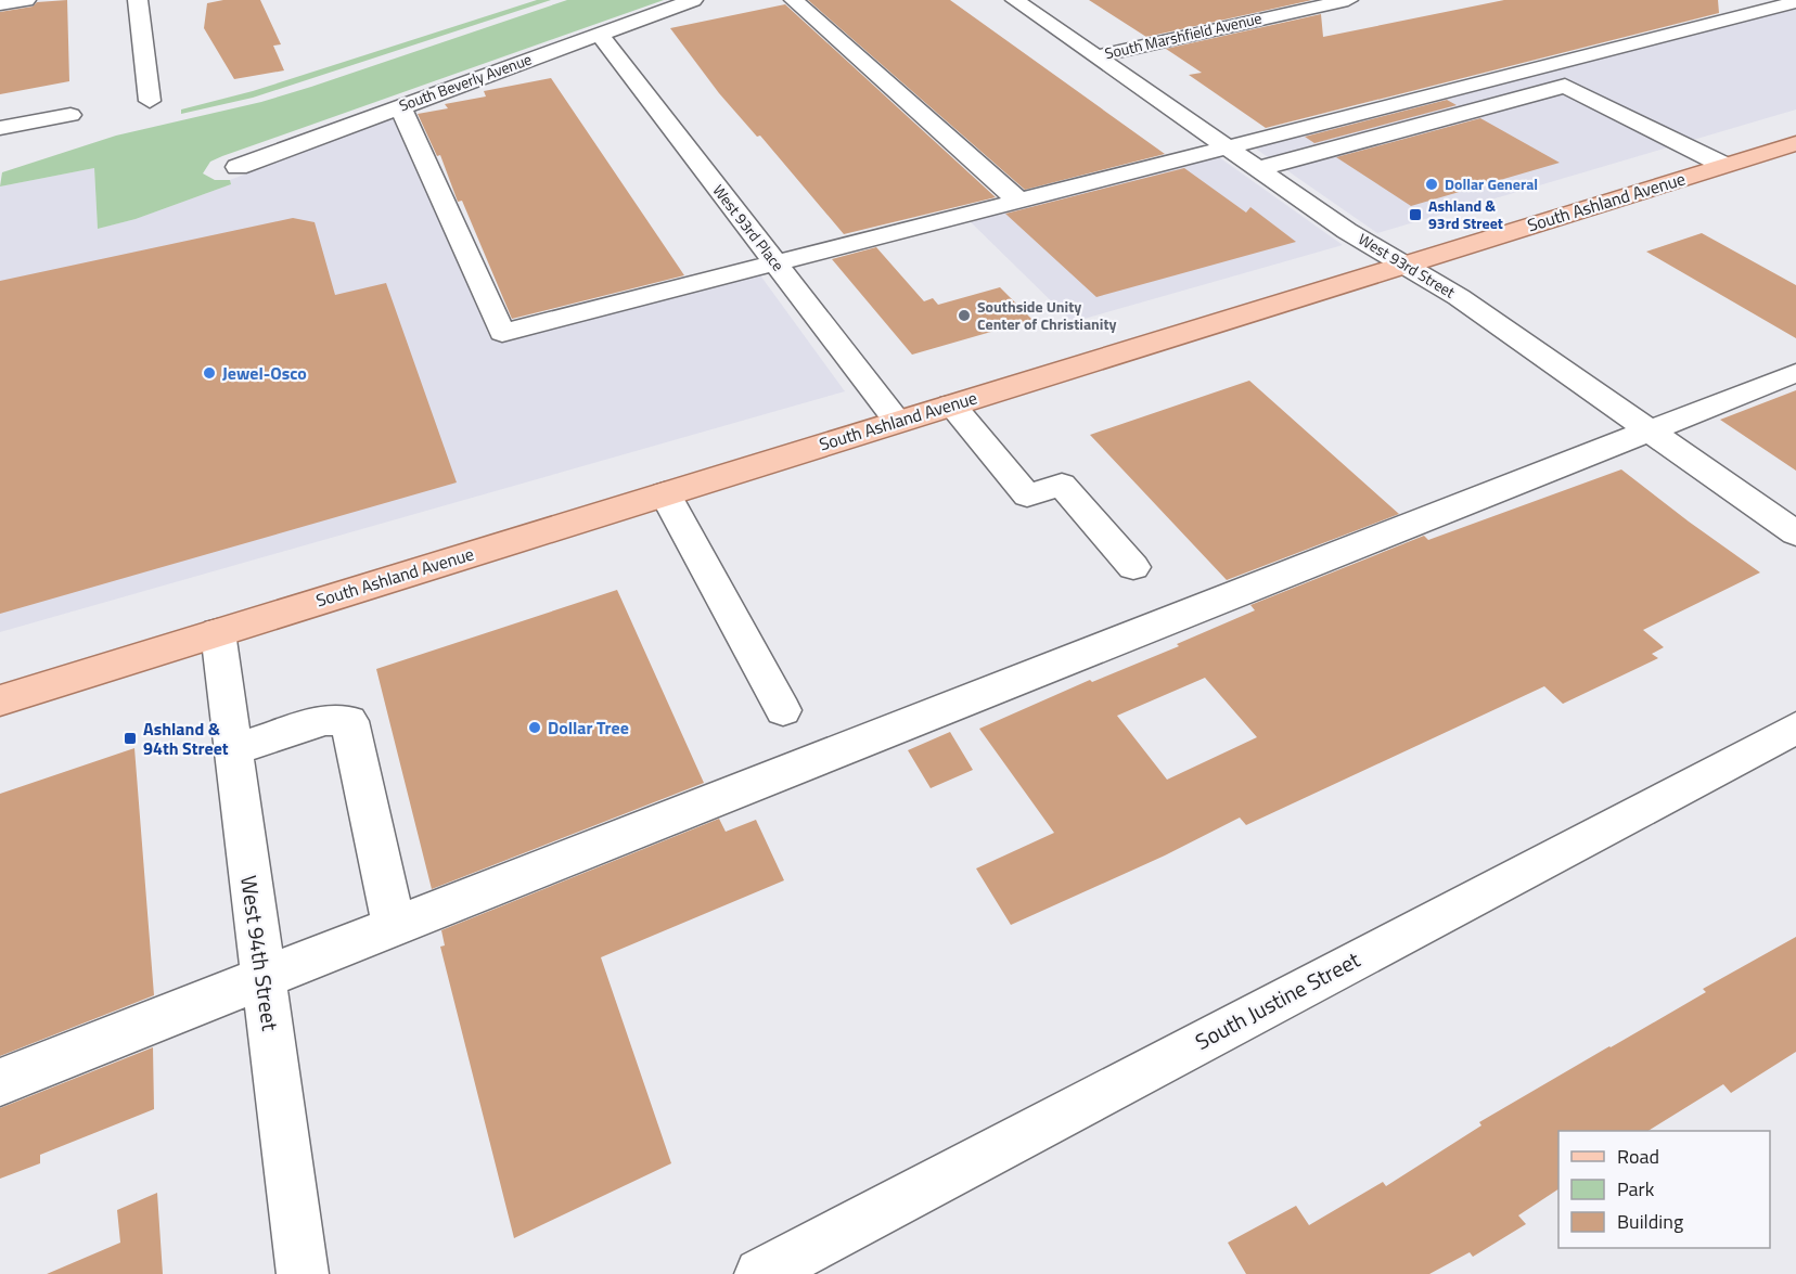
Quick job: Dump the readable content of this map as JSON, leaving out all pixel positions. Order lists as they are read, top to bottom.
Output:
{
  "streets": {
    "main road": ["South Ashland Avenue"],
    "street": [
      "South Marshfield Avenue",
      "South Beverly Avenue",
      "West 93rd Place",
      "West 93rd Street",
      "West 94th Street",
      "South Justine Street"
    ]
  },
  "crossings": [
    ["South Marshfield Avenue", "West 93rd Street"],
    ["South Beverly Avenue", "West 93rd Place"],
    ["South Ashland Avenue", "West 93rd Place"],
    ["South Ashland Avenue", "West 93rd Street"],
    ["South Ashland Avenue", "West 94th Street"]
  ],
  "places": {
    "other": [
      "Dollar General",
      "Southside Unity Center of Christianity",
      "Jewel-Osco",
      "Dollar Tree"
    ],
    "transit": ["Ashland & 93rd Street", "Ashland & 94th Street"]
  },
  "legend": ["Road", "Park", "Building"]
}
